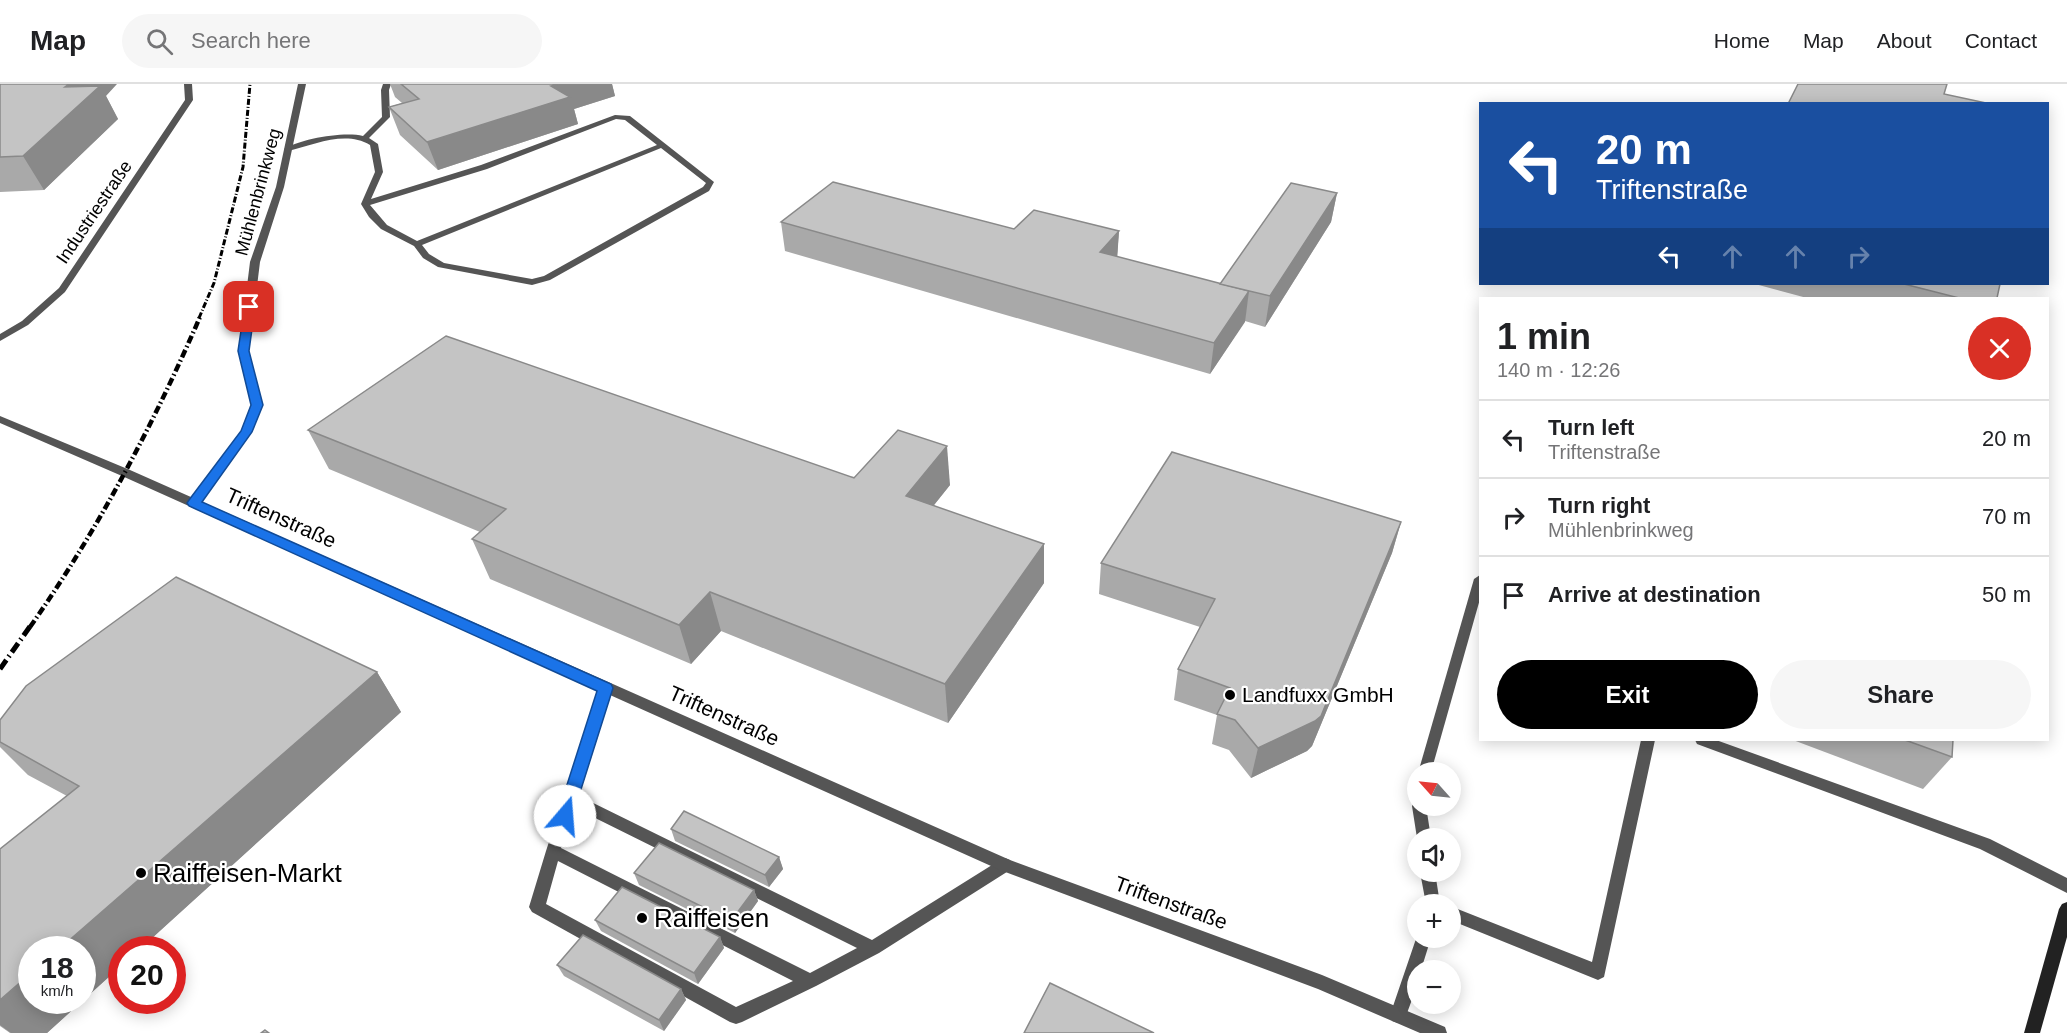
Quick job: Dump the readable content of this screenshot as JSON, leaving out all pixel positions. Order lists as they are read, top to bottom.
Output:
{
  "streets": {
    "street": ["Mühlenbrinkweg", "Industriestraße", "Triftenstraße"]
  },
  "crossings": [
    ["Mühlenbrinkweg", "Triftenstraße"]
  ],
  "places": ["Landfuxx GmbH", "Raiffeisen-Markt", "Raiffeisen"],
  "north": "top left",
  "page": {
    "header": "Map",
    "search": "Search here",
    "nav": [
      "Home",
      "Map",
      "About",
      "Contact"
    ],
    "turn": ["20 m", "Triftenstraße"],
    "heading": ["1 min", "140 m · 12:26"],
    "list": [
      {
        "name": "Turn left",
        "note": "Triftenstraße",
        "value": "20 m"
      },
      {
        "name": "Turn right",
        "note": "Mühlenbrinkweg",
        "value": "70 m"
      },
      {
        "name": "Arrive at destination",
        "value": "50 m"
      }
    ],
    "buttons": ["Exit", "Share"],
    "map_buttons": ["+", "−"],
    "speed": "18 km/h",
    "limit": "20"
  }
}
